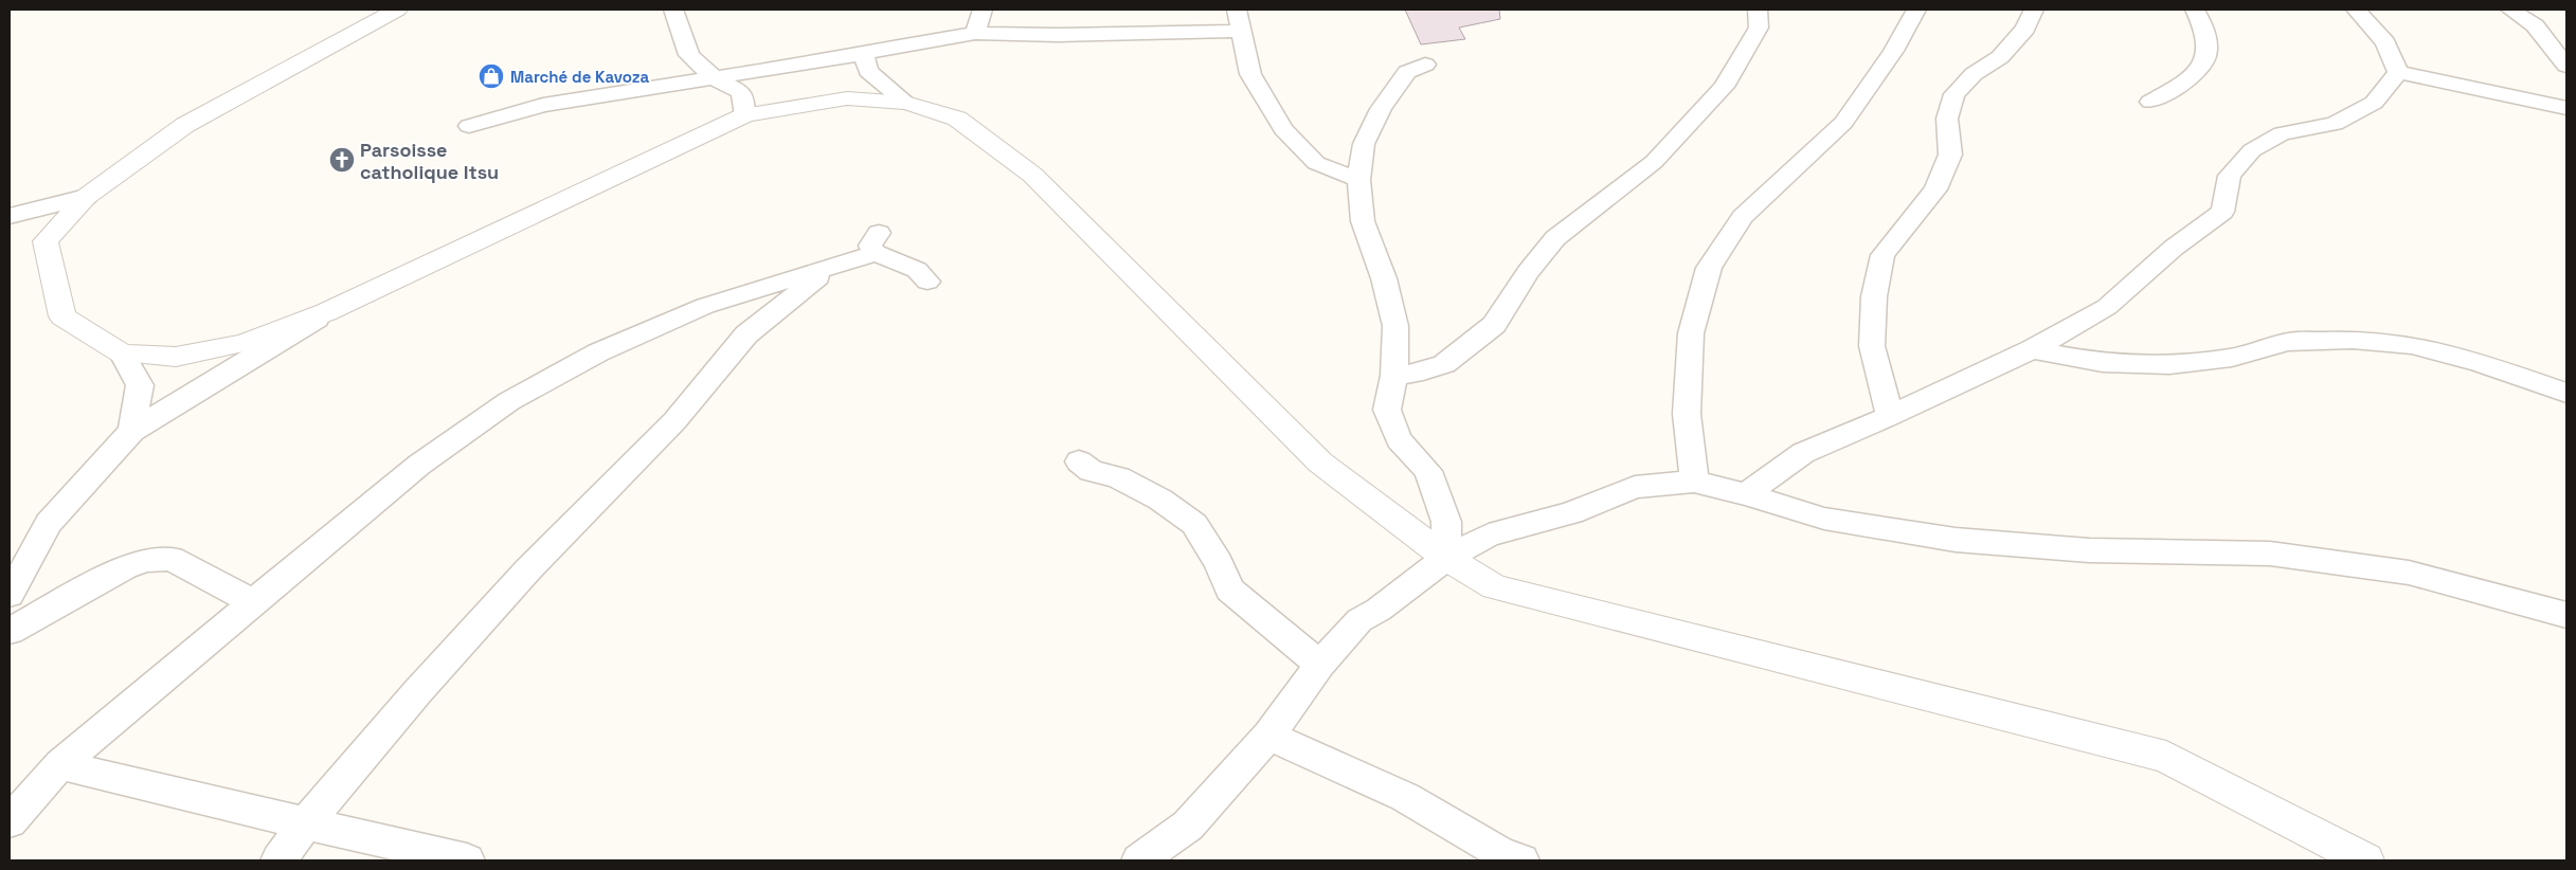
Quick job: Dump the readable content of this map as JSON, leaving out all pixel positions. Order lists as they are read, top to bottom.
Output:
{
  "places": {
    "shop": ["Marché de Kavoza"],
    "church": ["Parsoisse catholique Itsu"]
  }
}
